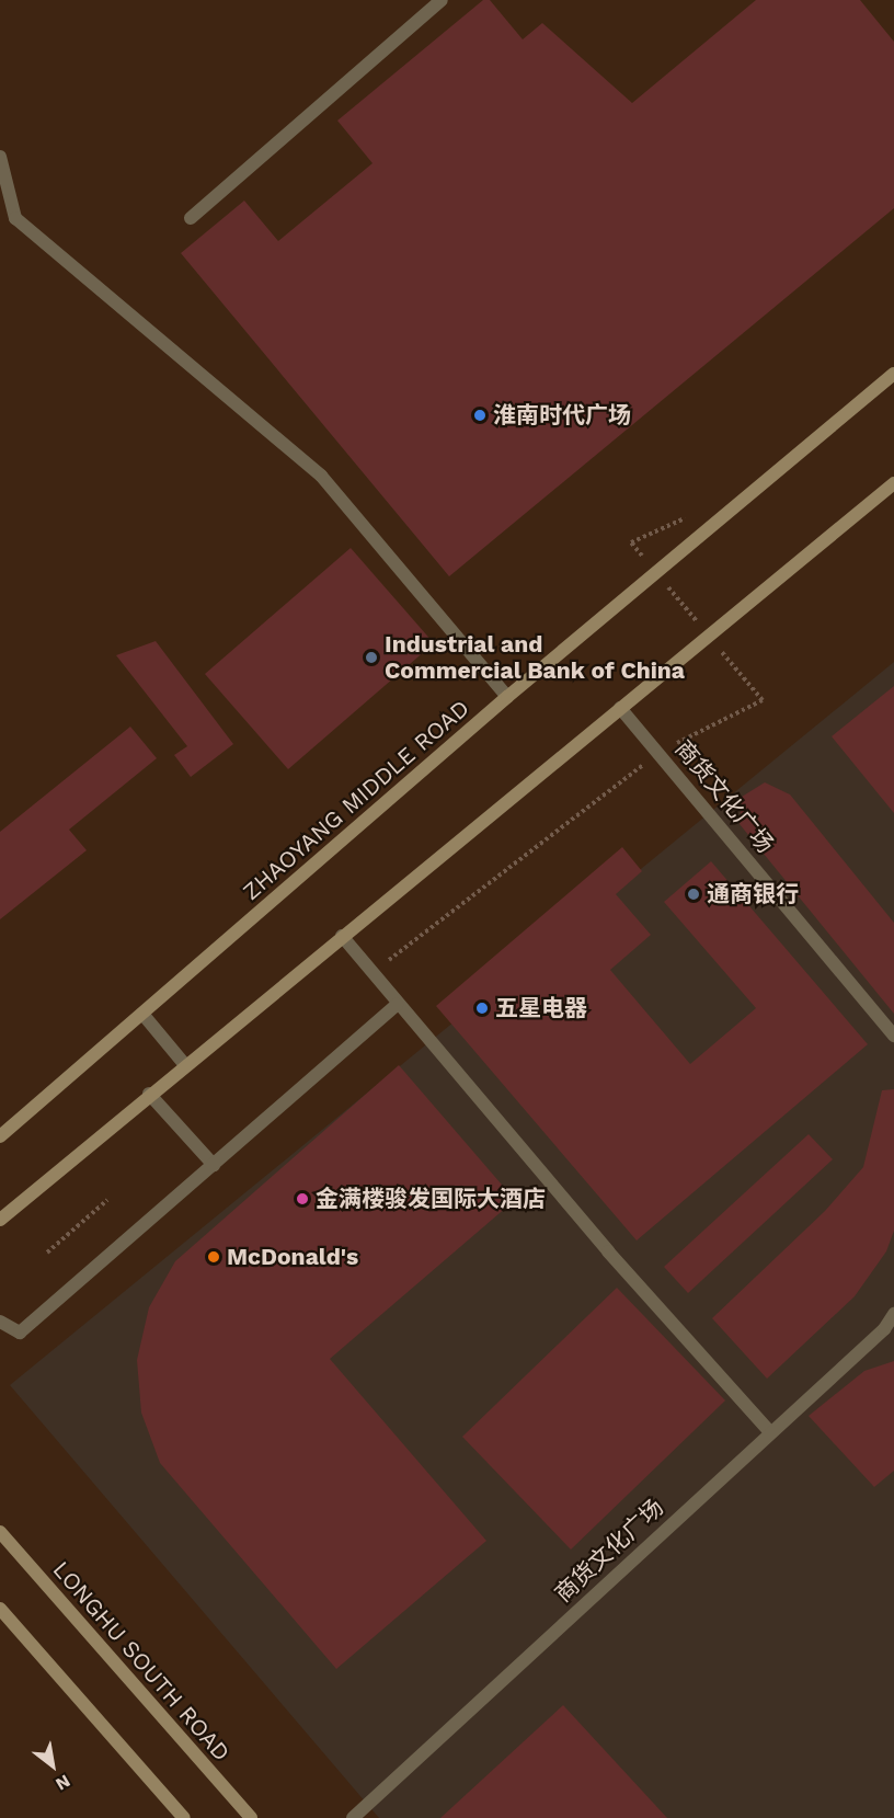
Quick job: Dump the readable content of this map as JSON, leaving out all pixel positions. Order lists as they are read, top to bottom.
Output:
{
  "streets": {
    "main road": ["ZHAOYANG MIDDLE ROAD", "LONGHU SOUTH ROAD"],
    "street": ["商货文化广场"]
  },
  "places": [
    "淮南时代广场",
    "Industrial and Commercial Bank of China",
    "通商银行",
    "五星电器",
    "金满楼骏发国际大酒店",
    "McDonald's"
  ],
  "north": "bottom right"
}
